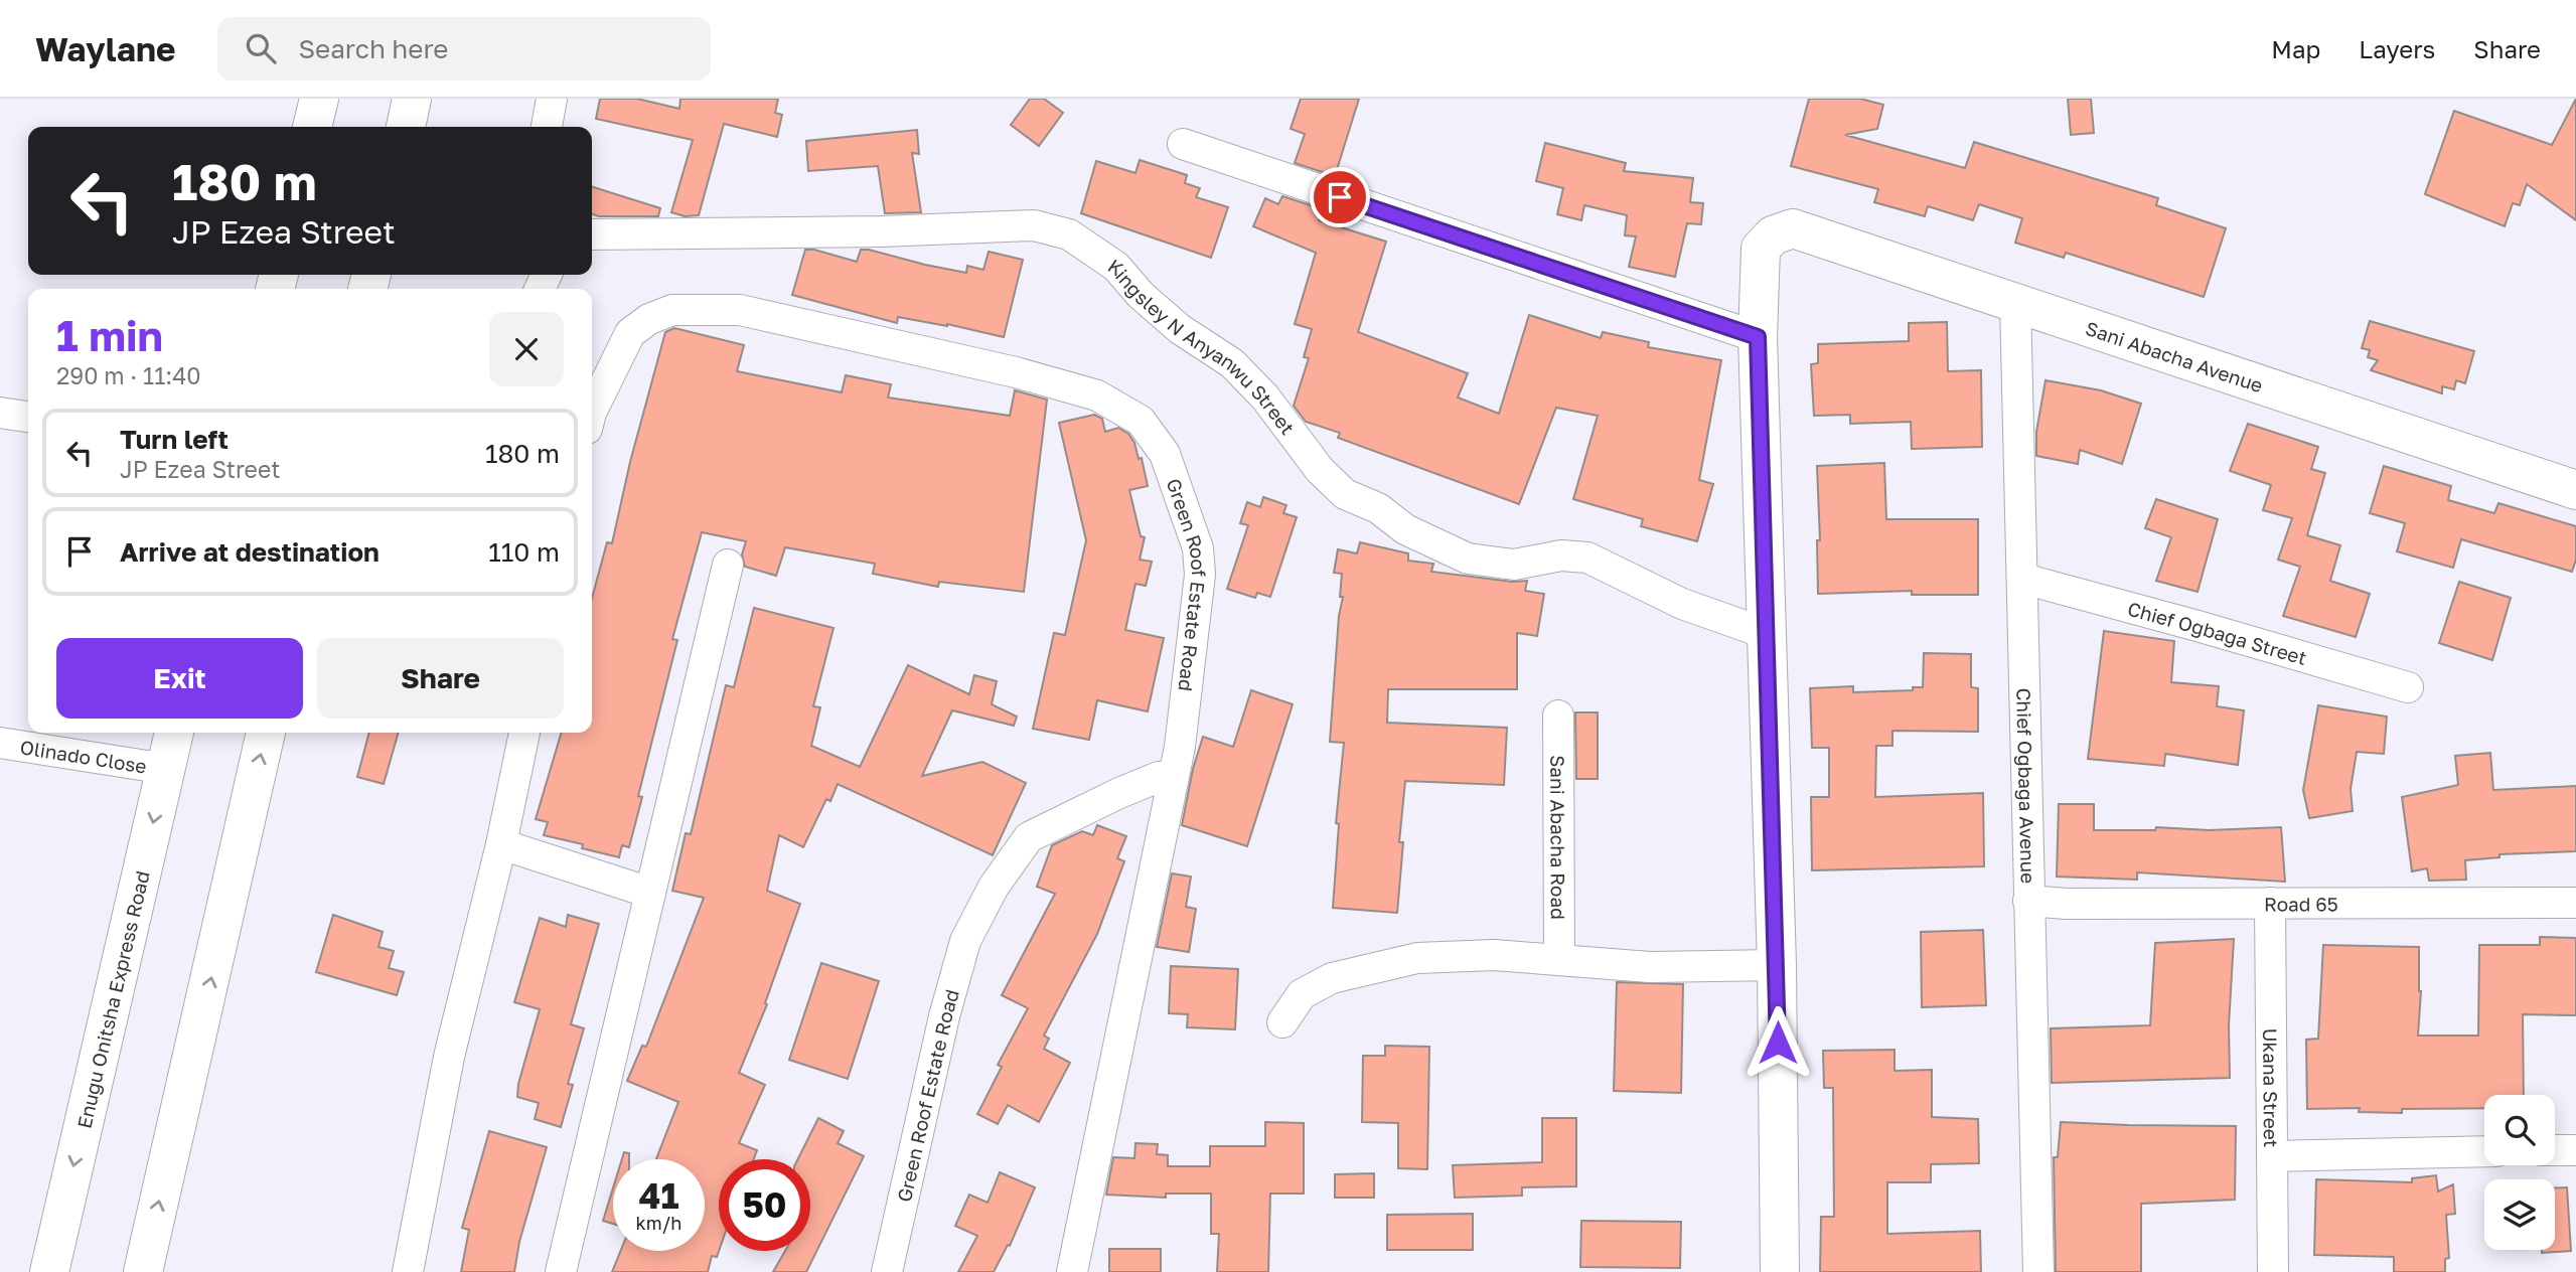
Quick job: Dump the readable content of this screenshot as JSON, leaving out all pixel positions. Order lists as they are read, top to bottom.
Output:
{
  "streets": {
    "main road": ["Sani Abacha Avenue", "Enugu Onitsha Express Road"],
    "street": [
      "Kingsley N Anyanwu Street",
      "Green Roof Estate Road",
      "Chief Ogbaga Street",
      "Olinado Close",
      "Chief Ogbaga Avenue",
      "Sani Abacha Road",
      "Road 65",
      "Ukana Street"
    ]
  },
  "crossings": [
    ["Sani Abacha Avenue", "Chief Ogbaga Avenue"],
    ["Chief Ogbaga Street", "Chief Ogbaga Avenue"],
    ["Olinado Close", "Enugu Onitsha Express Road"],
    ["Chief Ogbaga Avenue", "Road 65"],
    ["Road 65", "Ukana Street"]
  ],
  "page": {
    "header": "Waylane",
    "search": "Search here",
    "nav": ["Map", "Layers", "Share"],
    "turn": ["180 m", "JP Ezea Street"],
    "heading": ["1 min", "290 m · 11:40"],
    "list": [
      {
        "name": "Turn left",
        "note": "JP Ezea Street",
        "value": "180 m"
      },
      {
        "name": "Arrive at destination",
        "value": "110 m"
      }
    ],
    "buttons": ["Exit", "Share"],
    "speed": "41 km/h",
    "limit": "50"
  }
}
